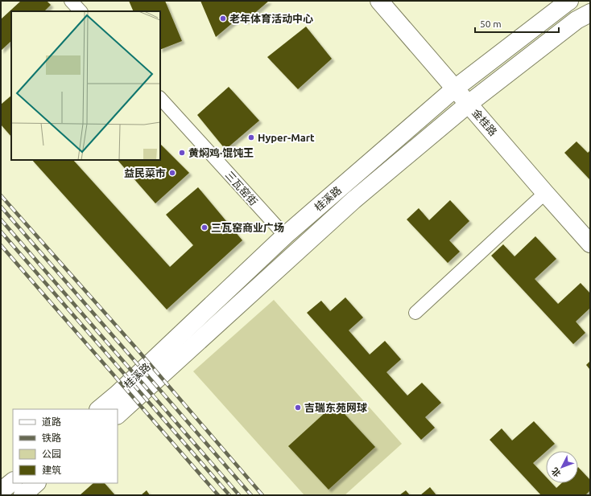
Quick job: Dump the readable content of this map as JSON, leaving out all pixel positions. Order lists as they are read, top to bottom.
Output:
{
  "streets": {
    "main road": ["金桂路", "桂溪路"],
    "street": ["三瓦窑街"]
  },
  "crossings": [
    ["金桂路", "桂溪路"],
    ["三瓦窑街", "桂溪路"]
  ],
  "places": [
    "老年体育活动中心",
    "Hyper-Mart",
    "黄焖鸡·馄饨王",
    "益民菜市",
    "三瓦窑商业广场",
    "吉瑞东苑网球"
  ],
  "legend": [
    "道路",
    "铁路",
    "公园",
    "建筑"
  ],
  "scale_bar": "50 m",
  "north": "bottom left"
}
